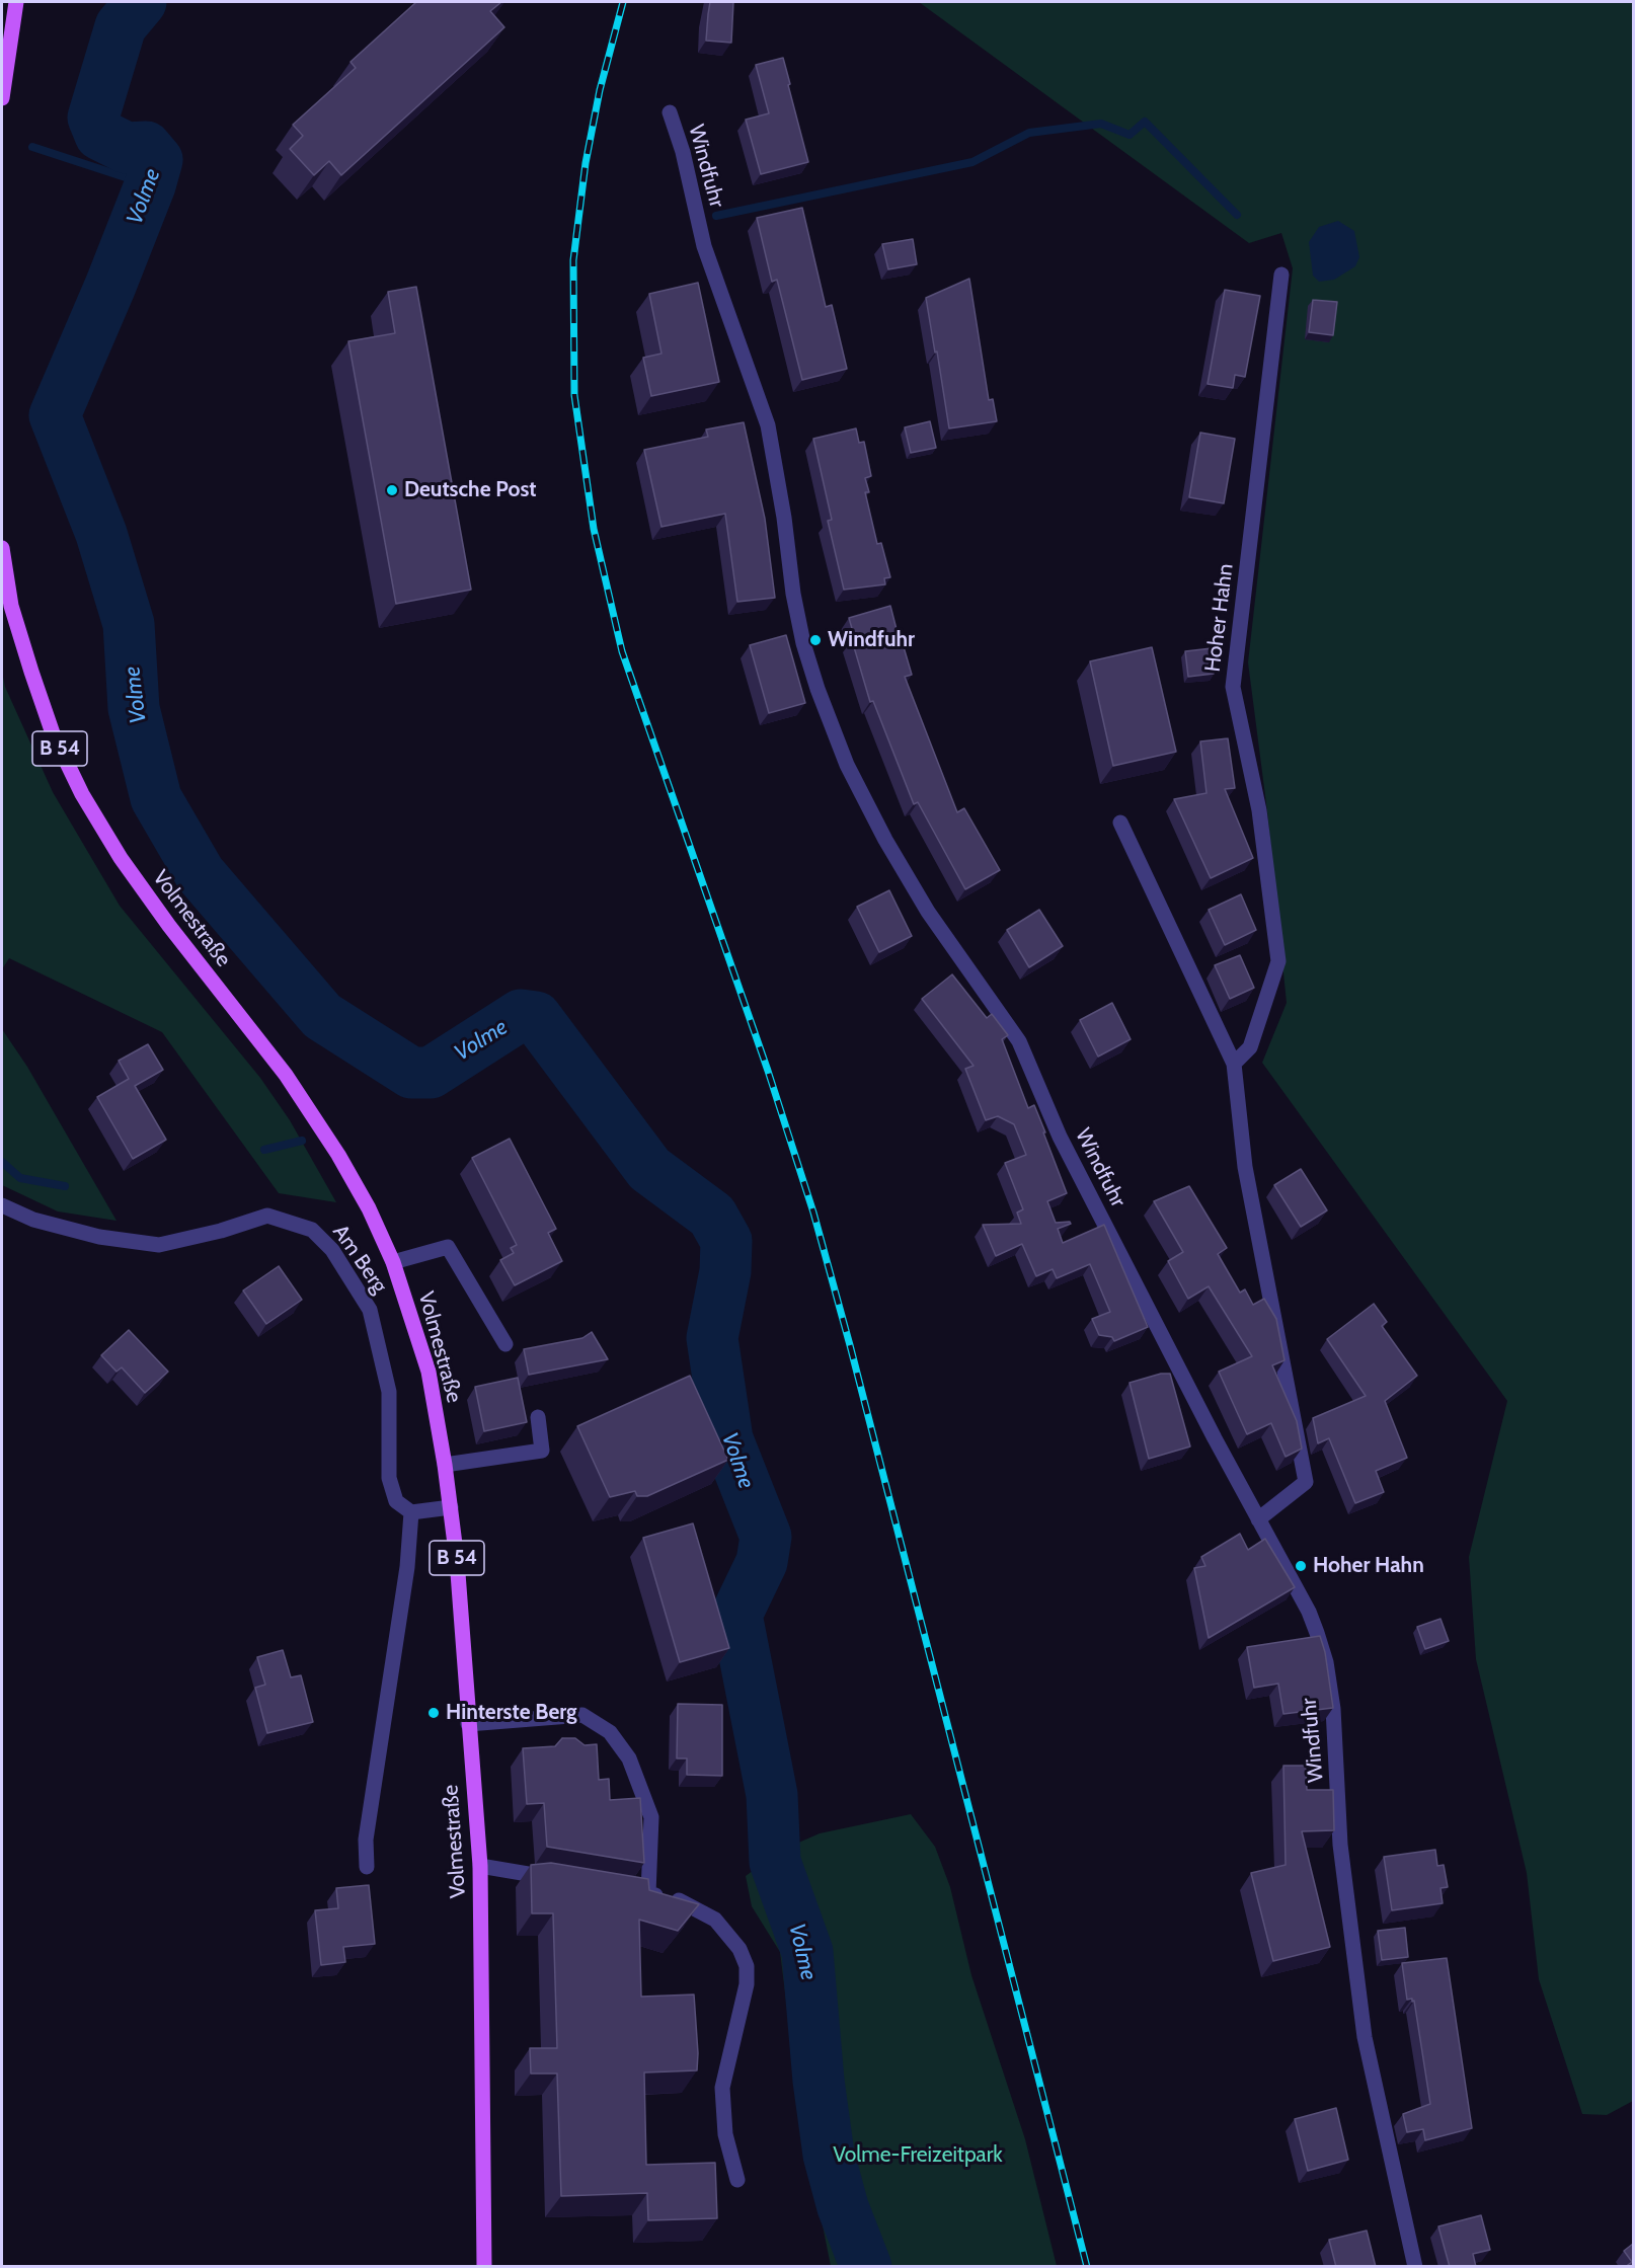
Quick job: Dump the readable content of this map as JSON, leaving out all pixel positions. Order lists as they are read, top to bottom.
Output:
{
  "streets": {
    "main road": ["B 54", "Volmestraße"],
    "street": ["Windfuhr", "Hoher Hahn", "Am Berg"]
  },
  "water": ["Volme"],
  "parks": ["Volme-Freizeitpark"],
  "places": [
    "Deutsche Post",
    "Windfuhr",
    "Hoher Hahn",
    "Hinterste Berg"
  ]
}
